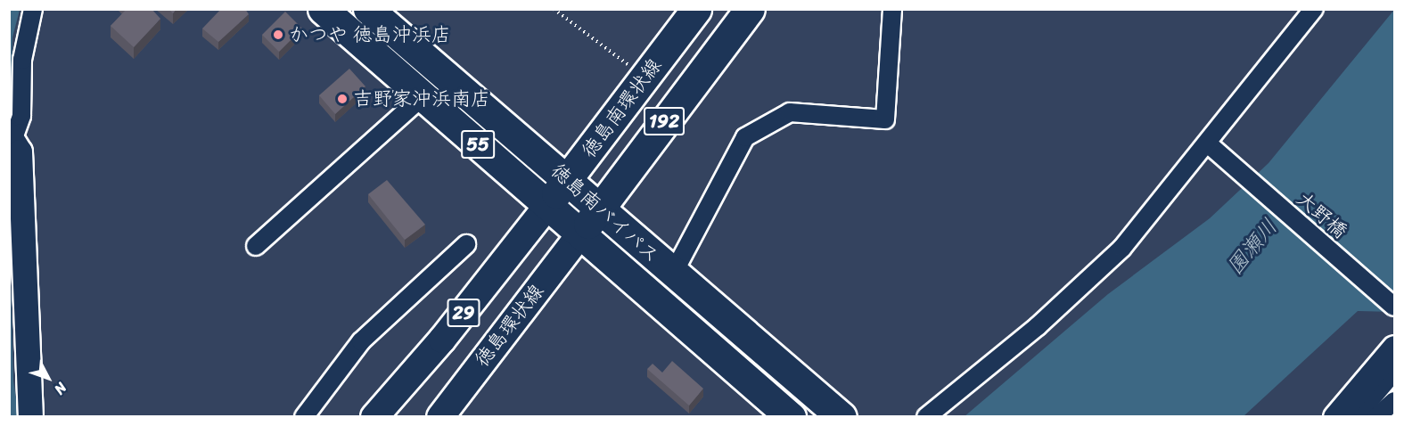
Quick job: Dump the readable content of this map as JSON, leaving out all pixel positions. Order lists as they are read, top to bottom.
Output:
{
  "streets": {
    "highway": [
      "徳島南環状線",
      "192",
      "55",
      "徳島南バイパス"
    ],
    "main road": ["29", "徳島環状線"],
    "street": ["大野橋"]
  },
  "crossings": [
    ["徳島南環状線", "徳島南バイパス"],
    ["徳島南環状線", "29"],
    ["徳島南環状線", "徳島環状線"],
    ["徳島南バイパス", "29"],
    ["徳島南バイパス", "徳島環状線"]
  ],
  "water": ["園瀬川"],
  "places": ["かつや 徳島沖浜店", "吉野家沖浜南店"],
  "north": "bottom right"
}
